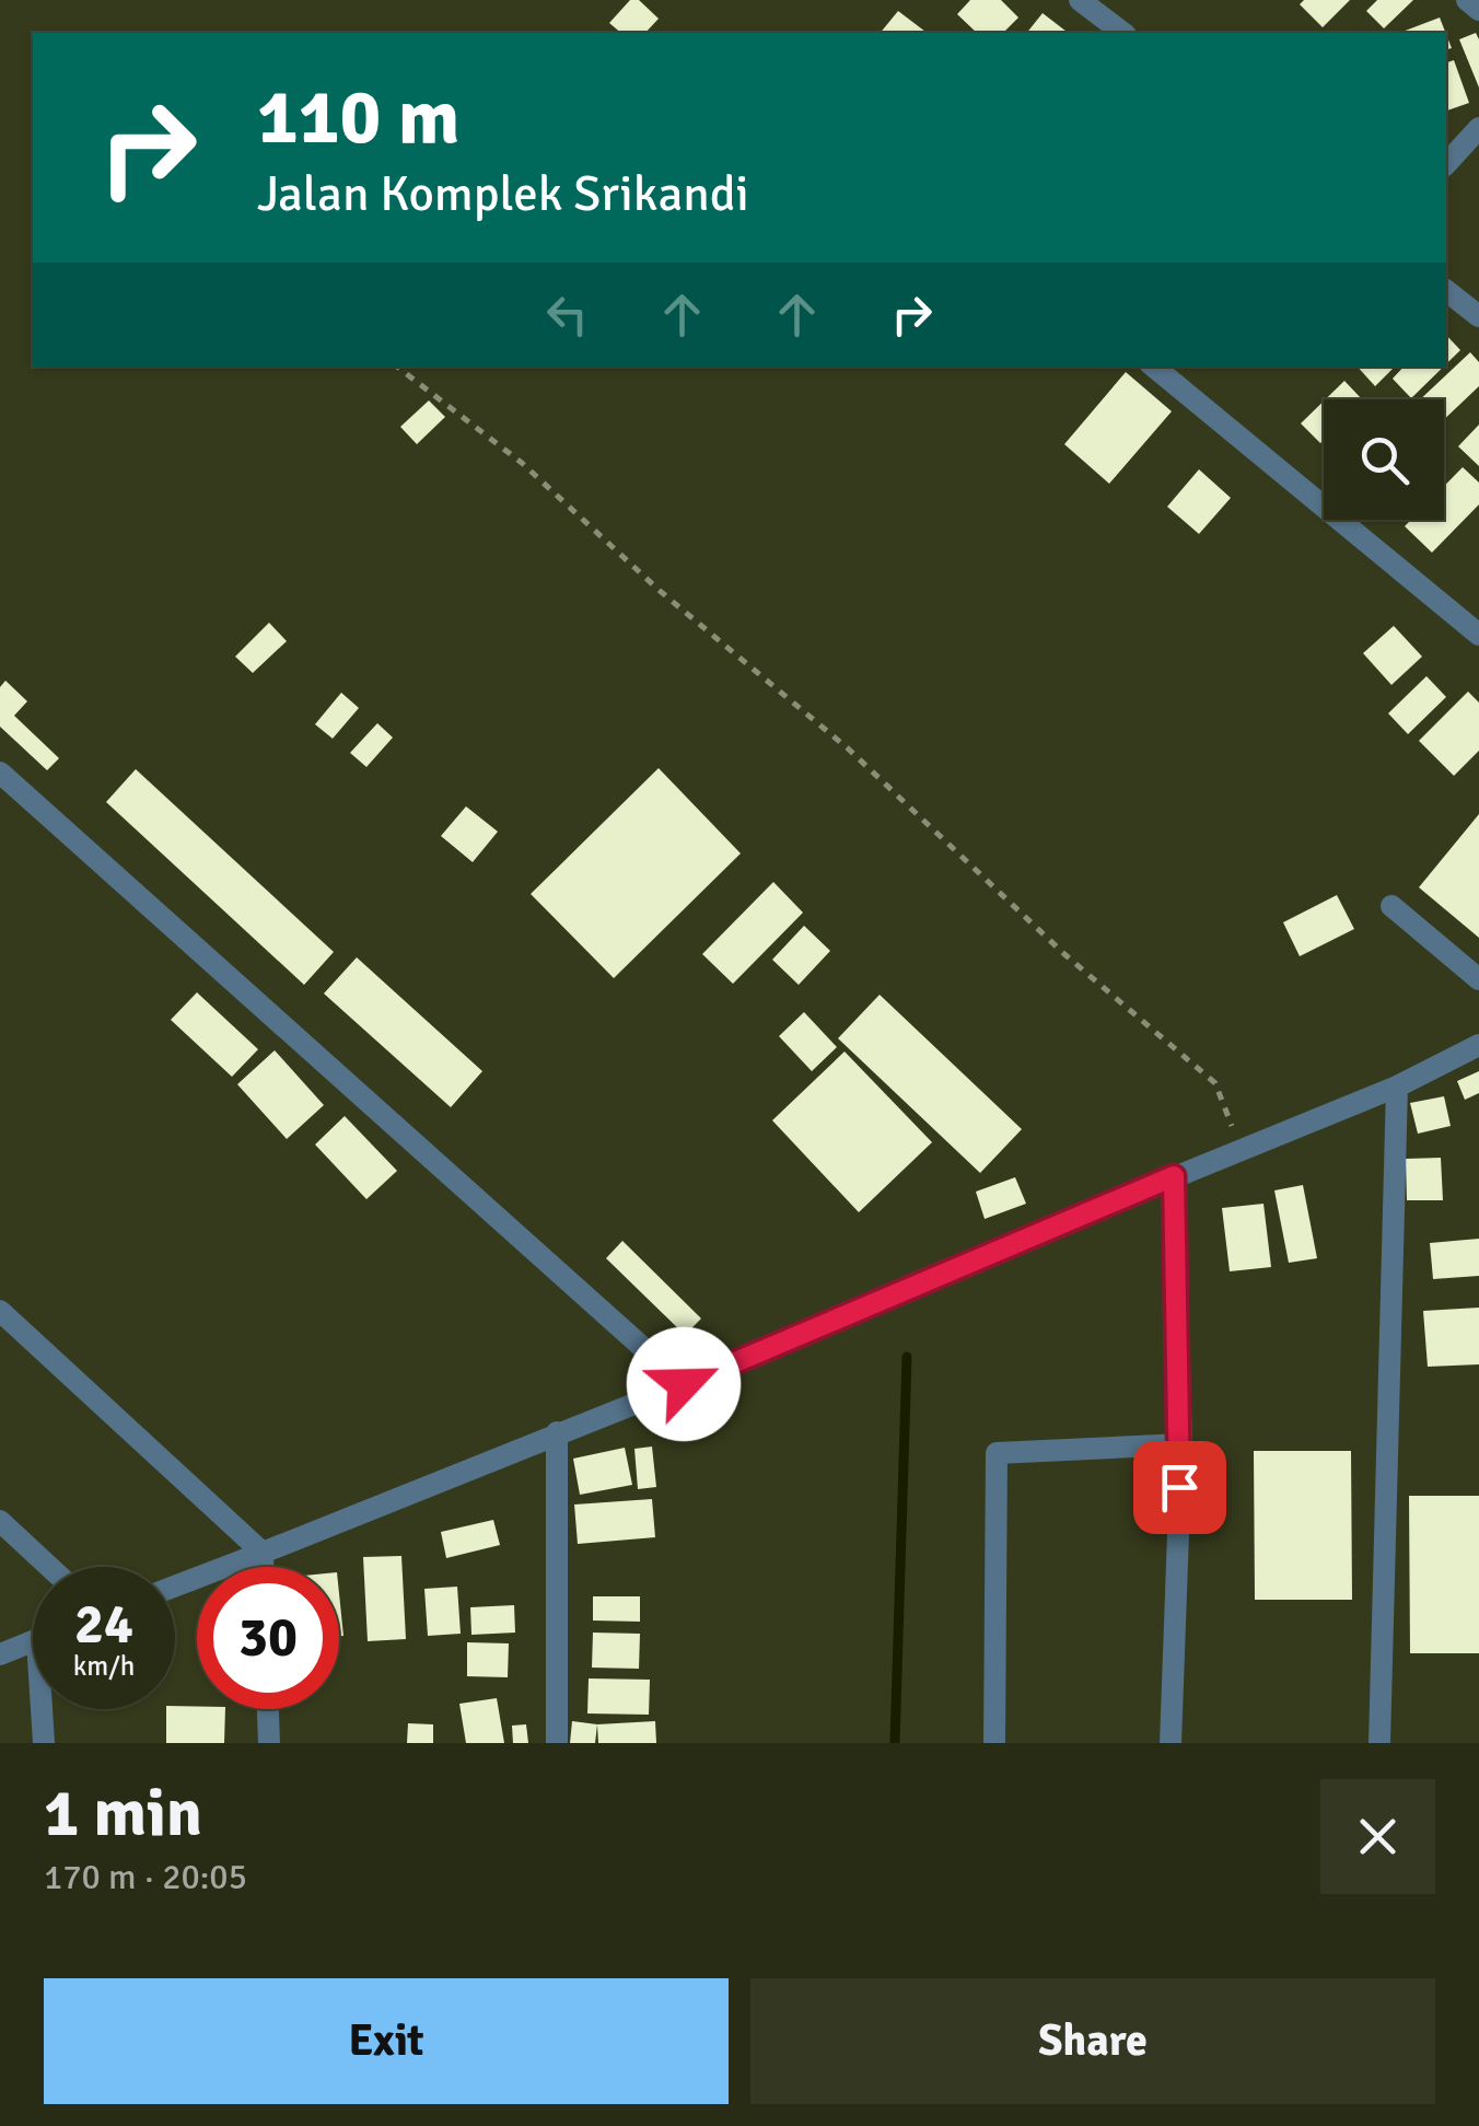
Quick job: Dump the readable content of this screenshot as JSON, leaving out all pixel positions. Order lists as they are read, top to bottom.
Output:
{
  "page": {
    "turn": ["110 m", "Jalan Komplek Srikandi"],
    "speed": "24 km/h",
    "limit": "30",
    "heading": ["1 min", "170 m · 20:05"],
    "buttons": ["Exit", "Share"]
  }
}
